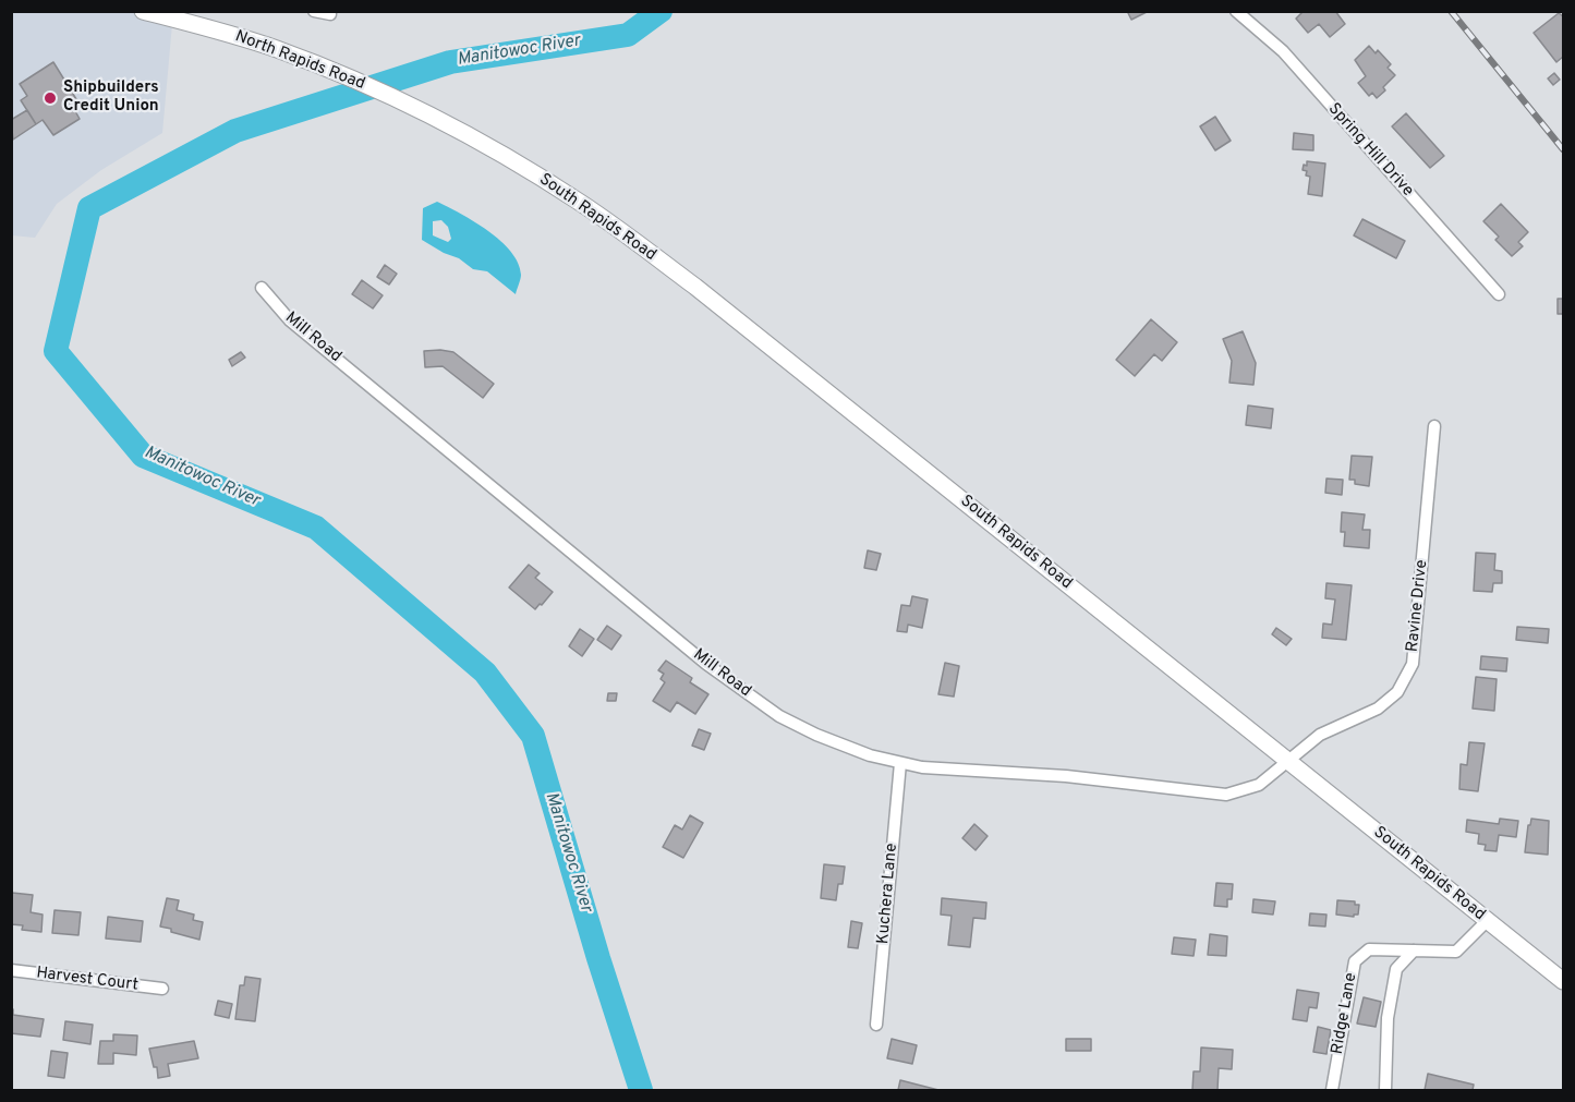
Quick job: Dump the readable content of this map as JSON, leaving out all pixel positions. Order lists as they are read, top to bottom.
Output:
{
  "streets": {
    "main road": ["North Rapids Road", "South Rapids Road"],
    "street": [
      "Spring Hill Drive",
      "Mill Road",
      "Ravine Drive",
      "Kuchera Lane",
      "Harvest Court",
      "Ridge Lane"
    ]
  },
  "crossings": [
    ["North Rapids Road", "South Rapids Road"],
    ["South Rapids Road", "Mill Road"],
    ["South Rapids Road", "Ravine Drive"],
    ["South Rapids Road", "Ridge Lane"],
    ["Mill Road", "Ravine Drive"],
    ["Mill Road", "Kuchera Lane"]
  ],
  "water": ["Manitowoc River"],
  "places": ["Shipbuilders Credit Union"]
}
